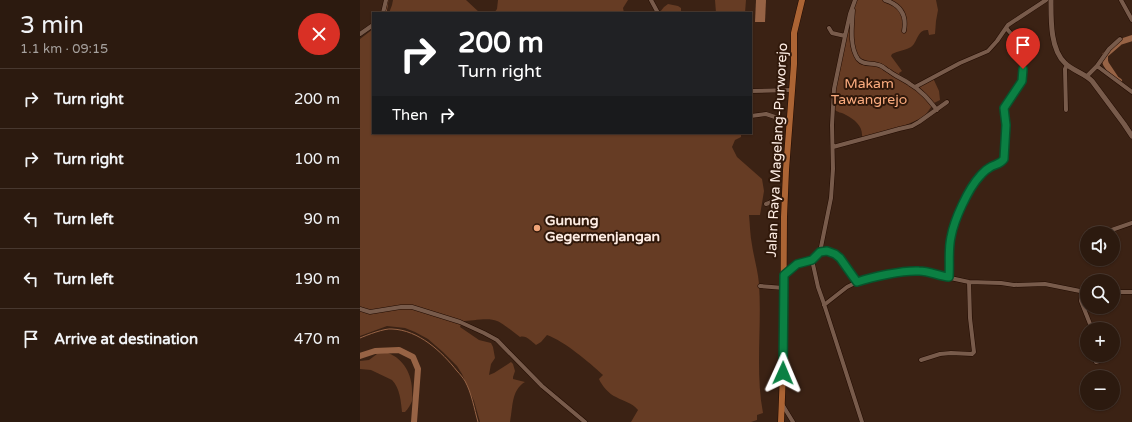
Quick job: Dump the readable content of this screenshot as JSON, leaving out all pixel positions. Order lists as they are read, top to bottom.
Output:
{
  "streets": {
    "main road": ["Jalan Raya Magelang-Purworejo"]
  },
  "parks": ["Makam Tawangrejo"],
  "places": ["Gunung Gegermenjangan"],
  "page": {
    "heading": ["3 min", "1.1 km · 09:15"],
    "turn": ["200 m", "Turn right"],
    "list": [
      {
        "name": "Turn right",
        "value": "200 m"
      },
      {
        "name": "Turn right",
        "value": "100 m"
      },
      {
        "name": "Turn left",
        "value": "90 m"
      },
      {
        "name": "Turn left",
        "value": "190 m"
      },
      {
        "name": "Arrive at destination",
        "value": "470 m"
      }
    ],
    "then": "Then",
    "map_buttons": ["+", "−"]
  }
}
